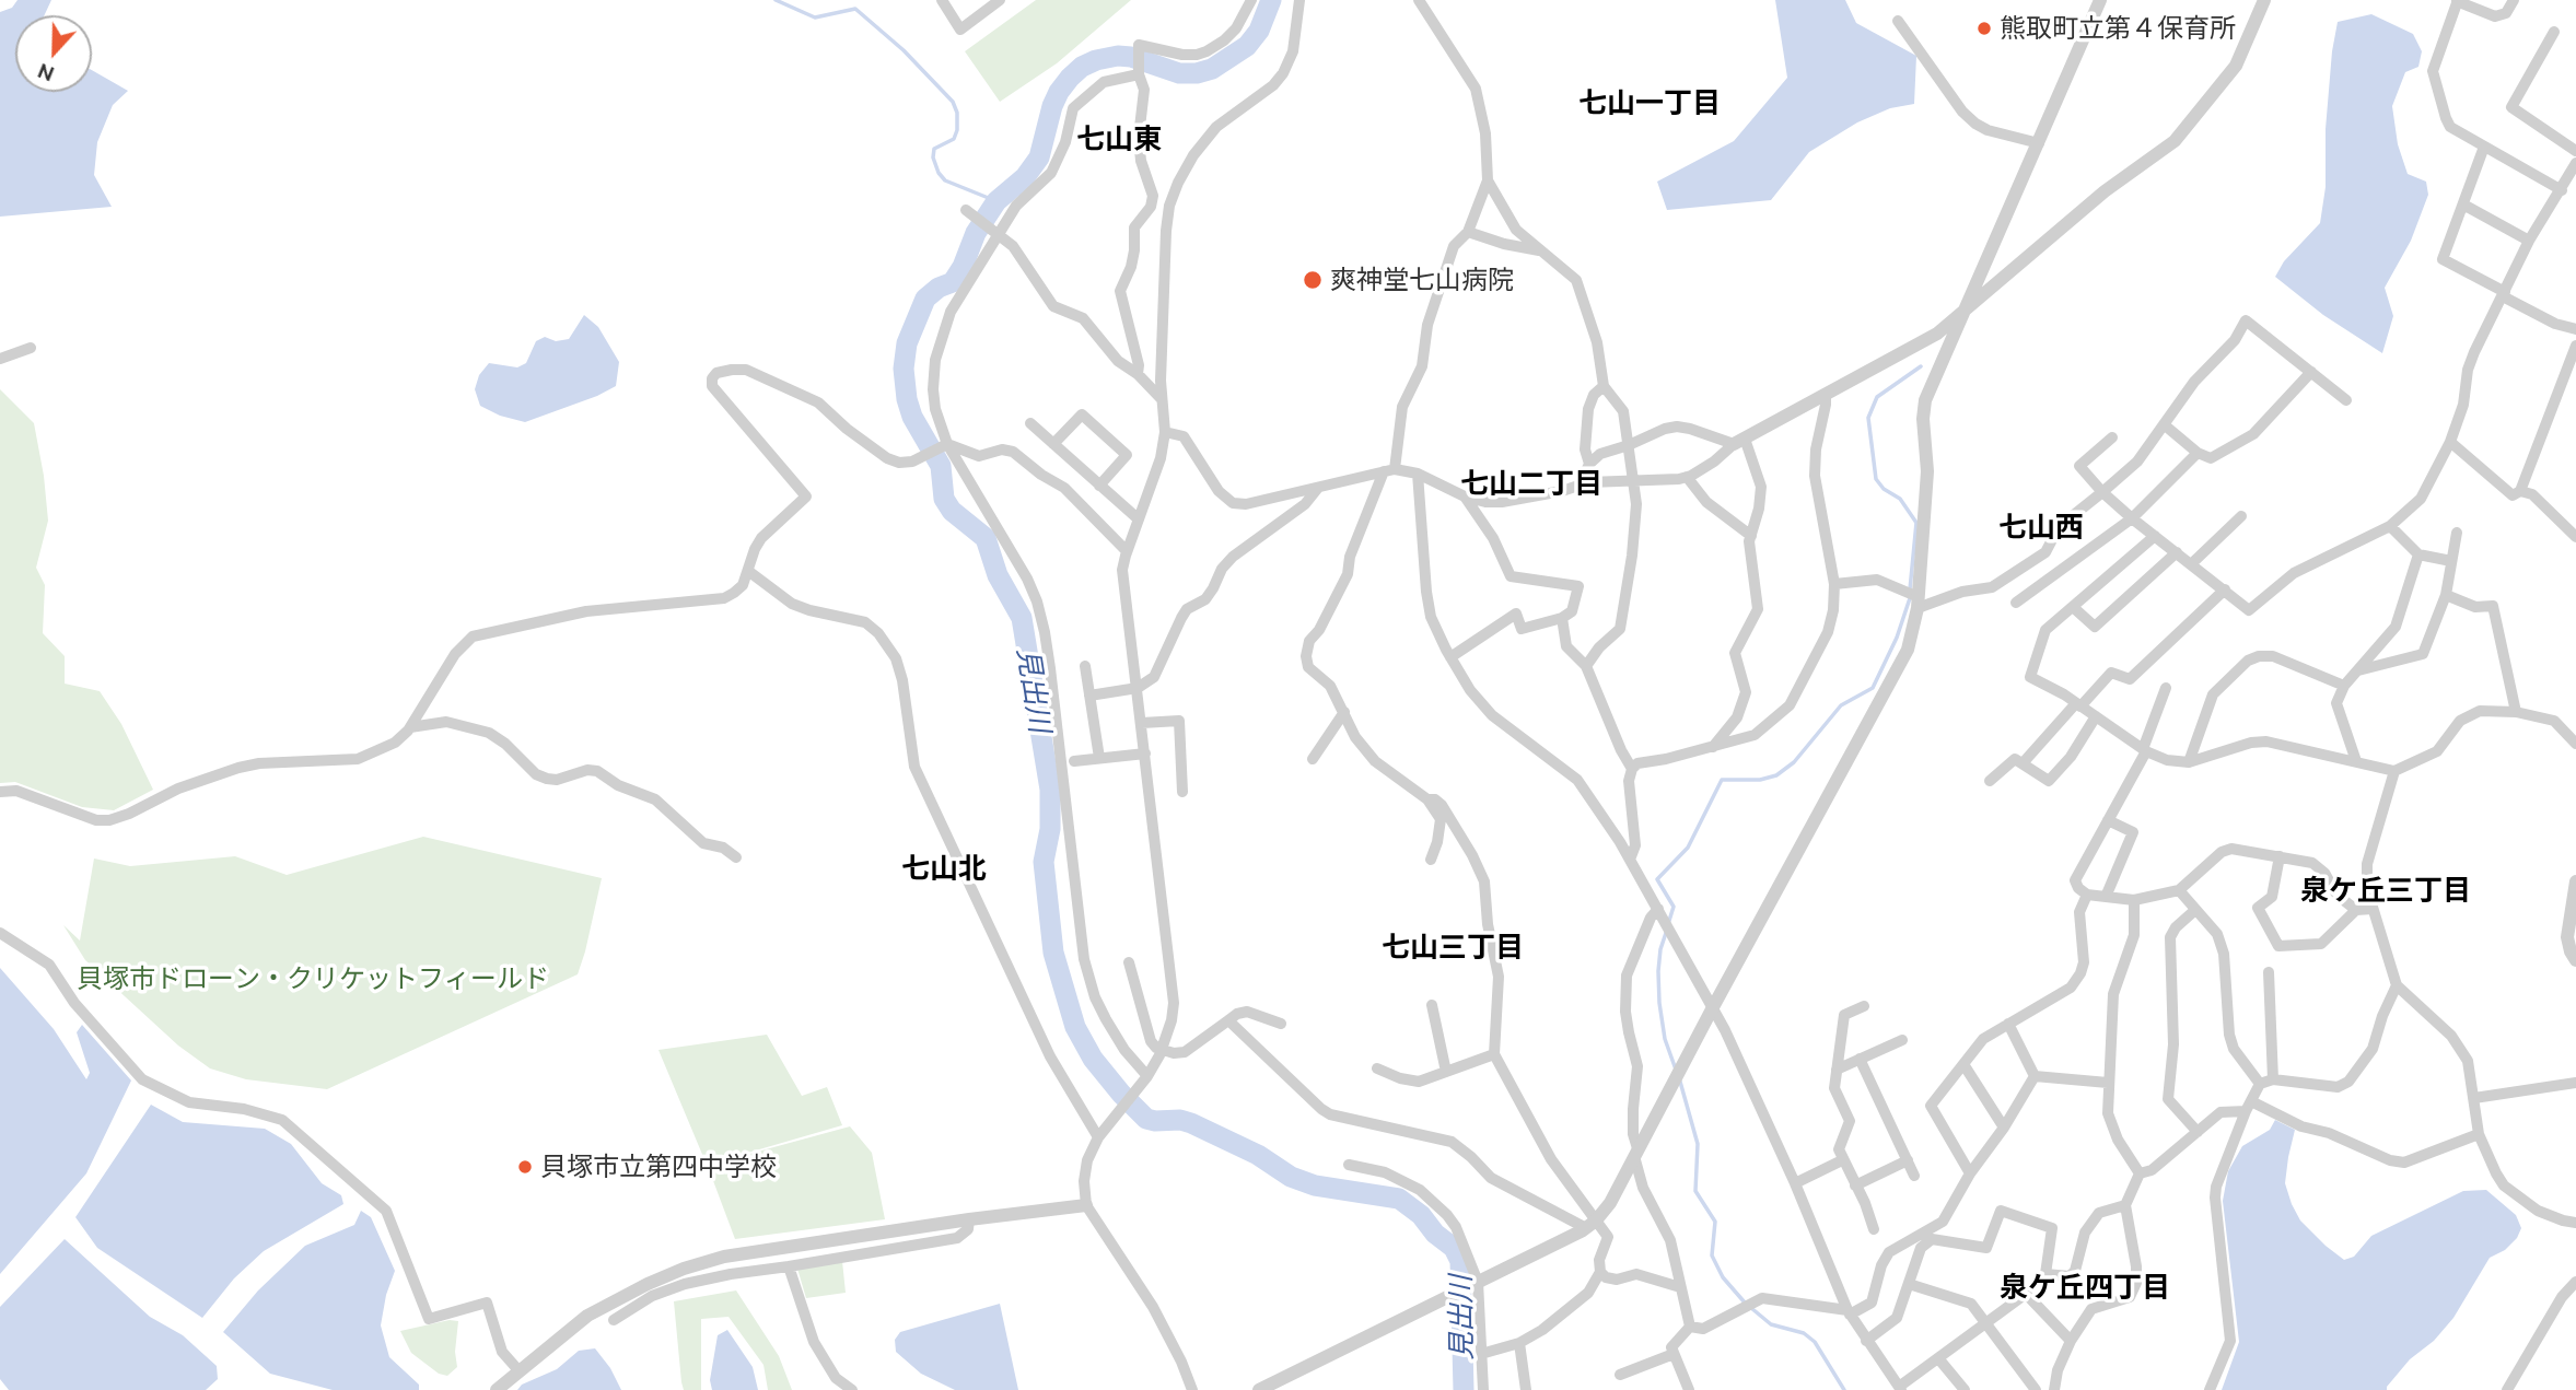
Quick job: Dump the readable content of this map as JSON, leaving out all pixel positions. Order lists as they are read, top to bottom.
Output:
{
  "districts": [
    "七山一丁目",
    "七山東",
    "七山二丁目",
    "七山西",
    "七山北",
    "泉ケ丘三丁目",
    "七山三丁目",
    "泉ケ丘四丁目"
  ],
  "water": ["見出川"],
  "parks": ["貝塚市ドローン・クリケットフィールド"],
  "places": ["熊取町立第４保育所", "爽神堂七山病院", "貝塚市立第四中学校"],
  "north": "bottom"
}
